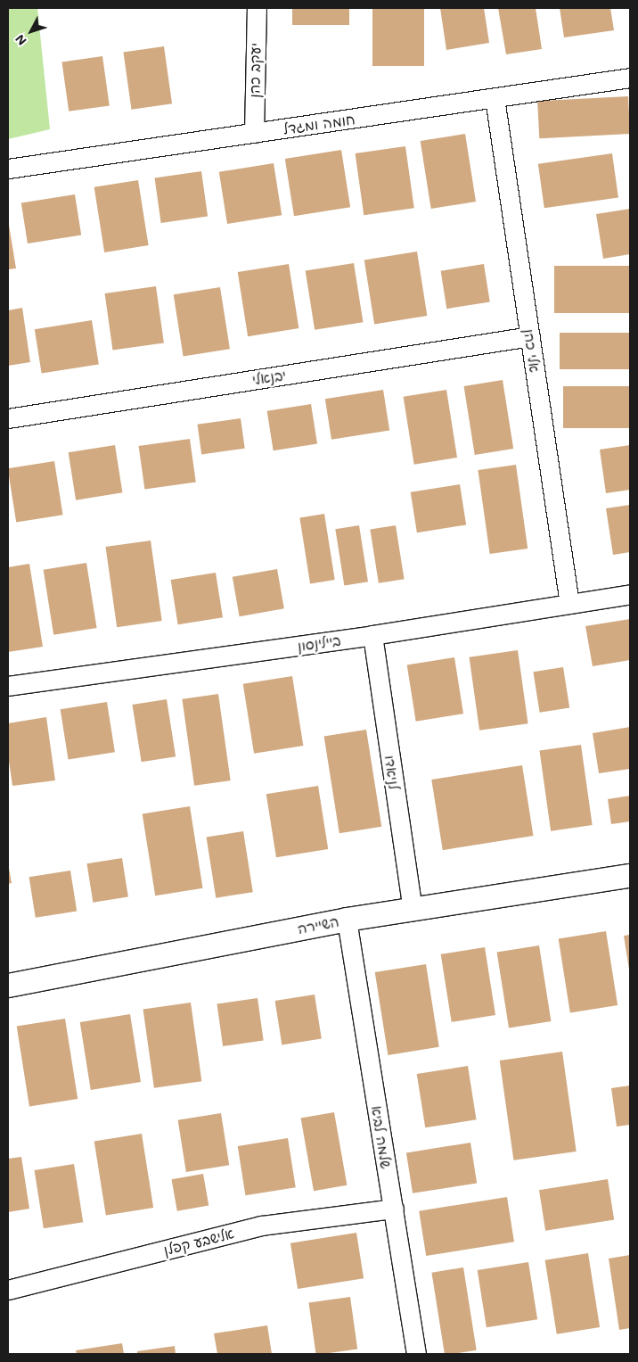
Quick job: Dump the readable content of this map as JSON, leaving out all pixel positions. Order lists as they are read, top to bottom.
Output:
{
  "streets": {
    "street": [
      "יעקב כהן",
      "חומה ומגדל",
      "אלי כהן",
      "יבנאלי",
      "ביילינסון",
      "לניאדו",
      "השיירה",
      "שלמה לביא",
      "אלישבע קפלן"
    ]
  },
  "crossings": [
    ["יעקב כהן", "חומה ומגדל"],
    ["חומה ומגדל", "אלי כהן"],
    ["אלי כהן", "יבנאלי"],
    ["אלי כהן", "ביילינסון"],
    ["ביילינסון", "לניאדו"],
    ["לניאדו", "השיירה"],
    ["השיירה", "שלמה לביא"],
    ["שלמה לביא", "אלישבע קפלן"]
  ],
  "north": "bottom left"
}
